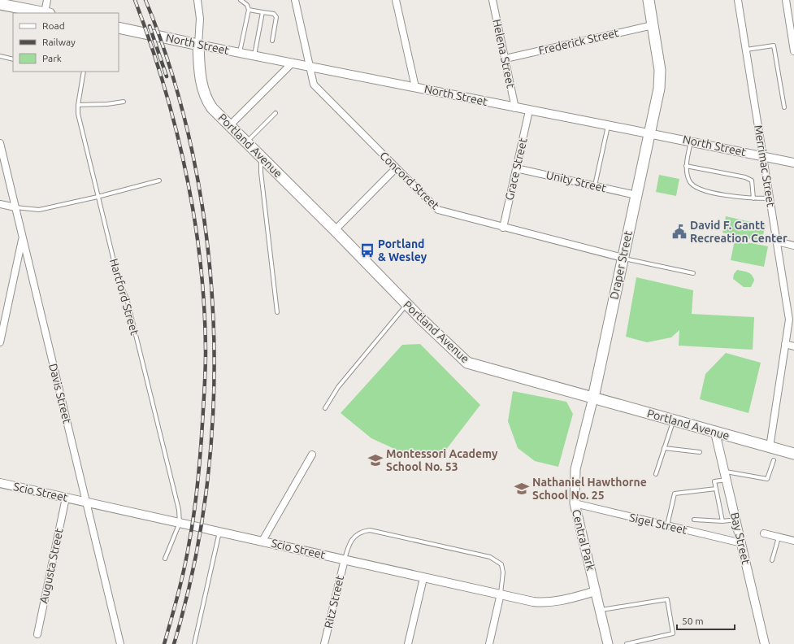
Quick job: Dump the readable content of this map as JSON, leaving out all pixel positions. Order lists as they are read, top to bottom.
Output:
{
  "streets": {
    "main road": [
      "North Street",
      "Portland Avenue",
      "Draper Street",
      "Central Park"
    ],
    "street": [
      "Frederick Street",
      "Helena Street",
      "Merrimac Street",
      "Grace Street",
      "Concord Street",
      "Unity Street",
      "Davis Street",
      "Scio Street",
      "Sigel Street",
      "Bay Street",
      "Augusta Street",
      "Ritz Street"
    ],
    "lane": ["Hartford Street"]
  },
  "crossings": [
    ["Frederick Street", "Helena Street"],
    ["Frederick Street", "Draper Street"],
    ["North Street", "Helena Street"],
    ["North Street", "Portland Avenue"],
    ["North Street", "Merrimac Street"],
    ["North Street", "Grace Street"],
    ["North Street", "Concord Street"],
    ["North Street", "Draper Street"],
    ["Portland Avenue", "Merrimac Street"],
    ["Portland Avenue", "Draper Street"],
    ["Portland Avenue", "Bay Street"],
    ["Portland Avenue", "Central Park"],
    ["Grace Street", "Concord Street"],
    ["Grace Street", "Unity Street"],
    ["Concord Street", "Draper Street"],
    ["Unity Street", "Draper Street"],
    ["Draper Street", "Central Park"],
    ["Hartford Street", "Scio Street"],
    ["Davis Street", "Scio Street"],
    ["Scio Street", "Central Park"],
    ["Scio Street", "Augusta Street"],
    ["Scio Street", "Ritz Street"],
    ["Sigel Street", "Bay Street"],
    ["Sigel Street", "Central Park"]
  ],
  "places": {
    "public building": ["David F. Gantt Recreation Center"],
    "bus stop": ["Portland & Wesley"],
    "school or university": ["Montessori Academy School No. 53", "Nathaniel Hawthorne School No. 25"]
  },
  "legend": ["Road", "Railway", "Park"],
  "scale_bar": "50 m"
}
